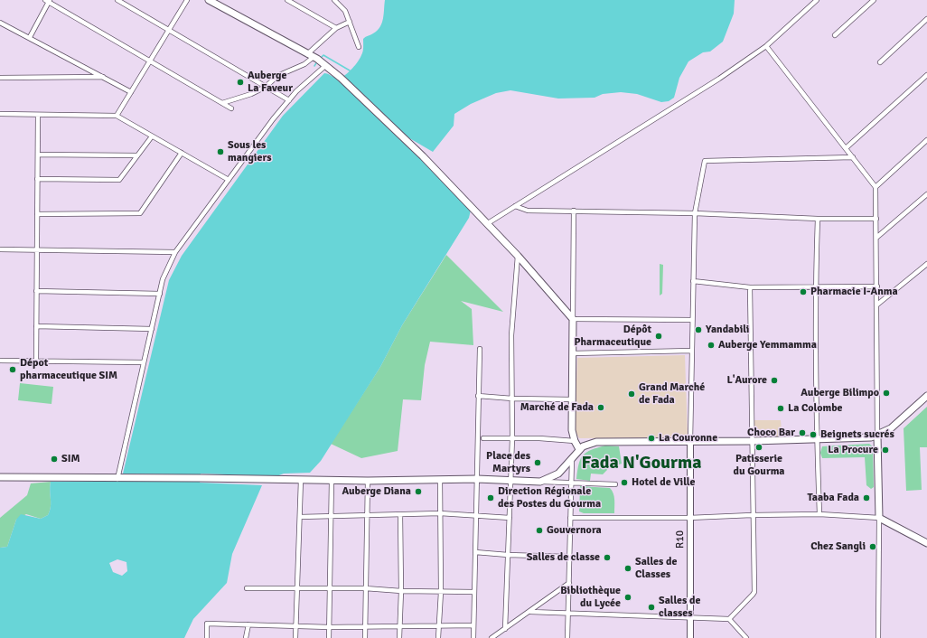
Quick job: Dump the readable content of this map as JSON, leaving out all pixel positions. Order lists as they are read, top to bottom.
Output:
{
  "streets": {
    "main road": ["R10"]
  },
  "districts": ["Fada N'Gourma"],
  "places": [
    "Auberge La Faveur",
    "Sous les mangiers",
    "Pharmacie I-Anma",
    "Yandabili",
    "Dépôt Pharmaceutique",
    "Auberge Yemmamma",
    "Dépot pharmaceutique SIM",
    "L'Aurore",
    "Auberge Bilimpo",
    "Grand Marché de Fada",
    "Marché de Fada",
    "La Colombe",
    "Choco Bar",
    "Beignets sucrés",
    "La Couronne",
    "Patisserie du Gourma",
    "La Procure",
    "SIM",
    "Place des Martyrs",
    "Hotel de Ville",
    "Auberge Diana",
    "Direction Régionale des Postes du Gourma",
    "Taaba Fada",
    "Gouvernora",
    "Chez Sangli",
    "Salles de classe",
    "Salles de Classes",
    "Bibliothèque du Lycée",
    "Salles de classes"
  ]
}
